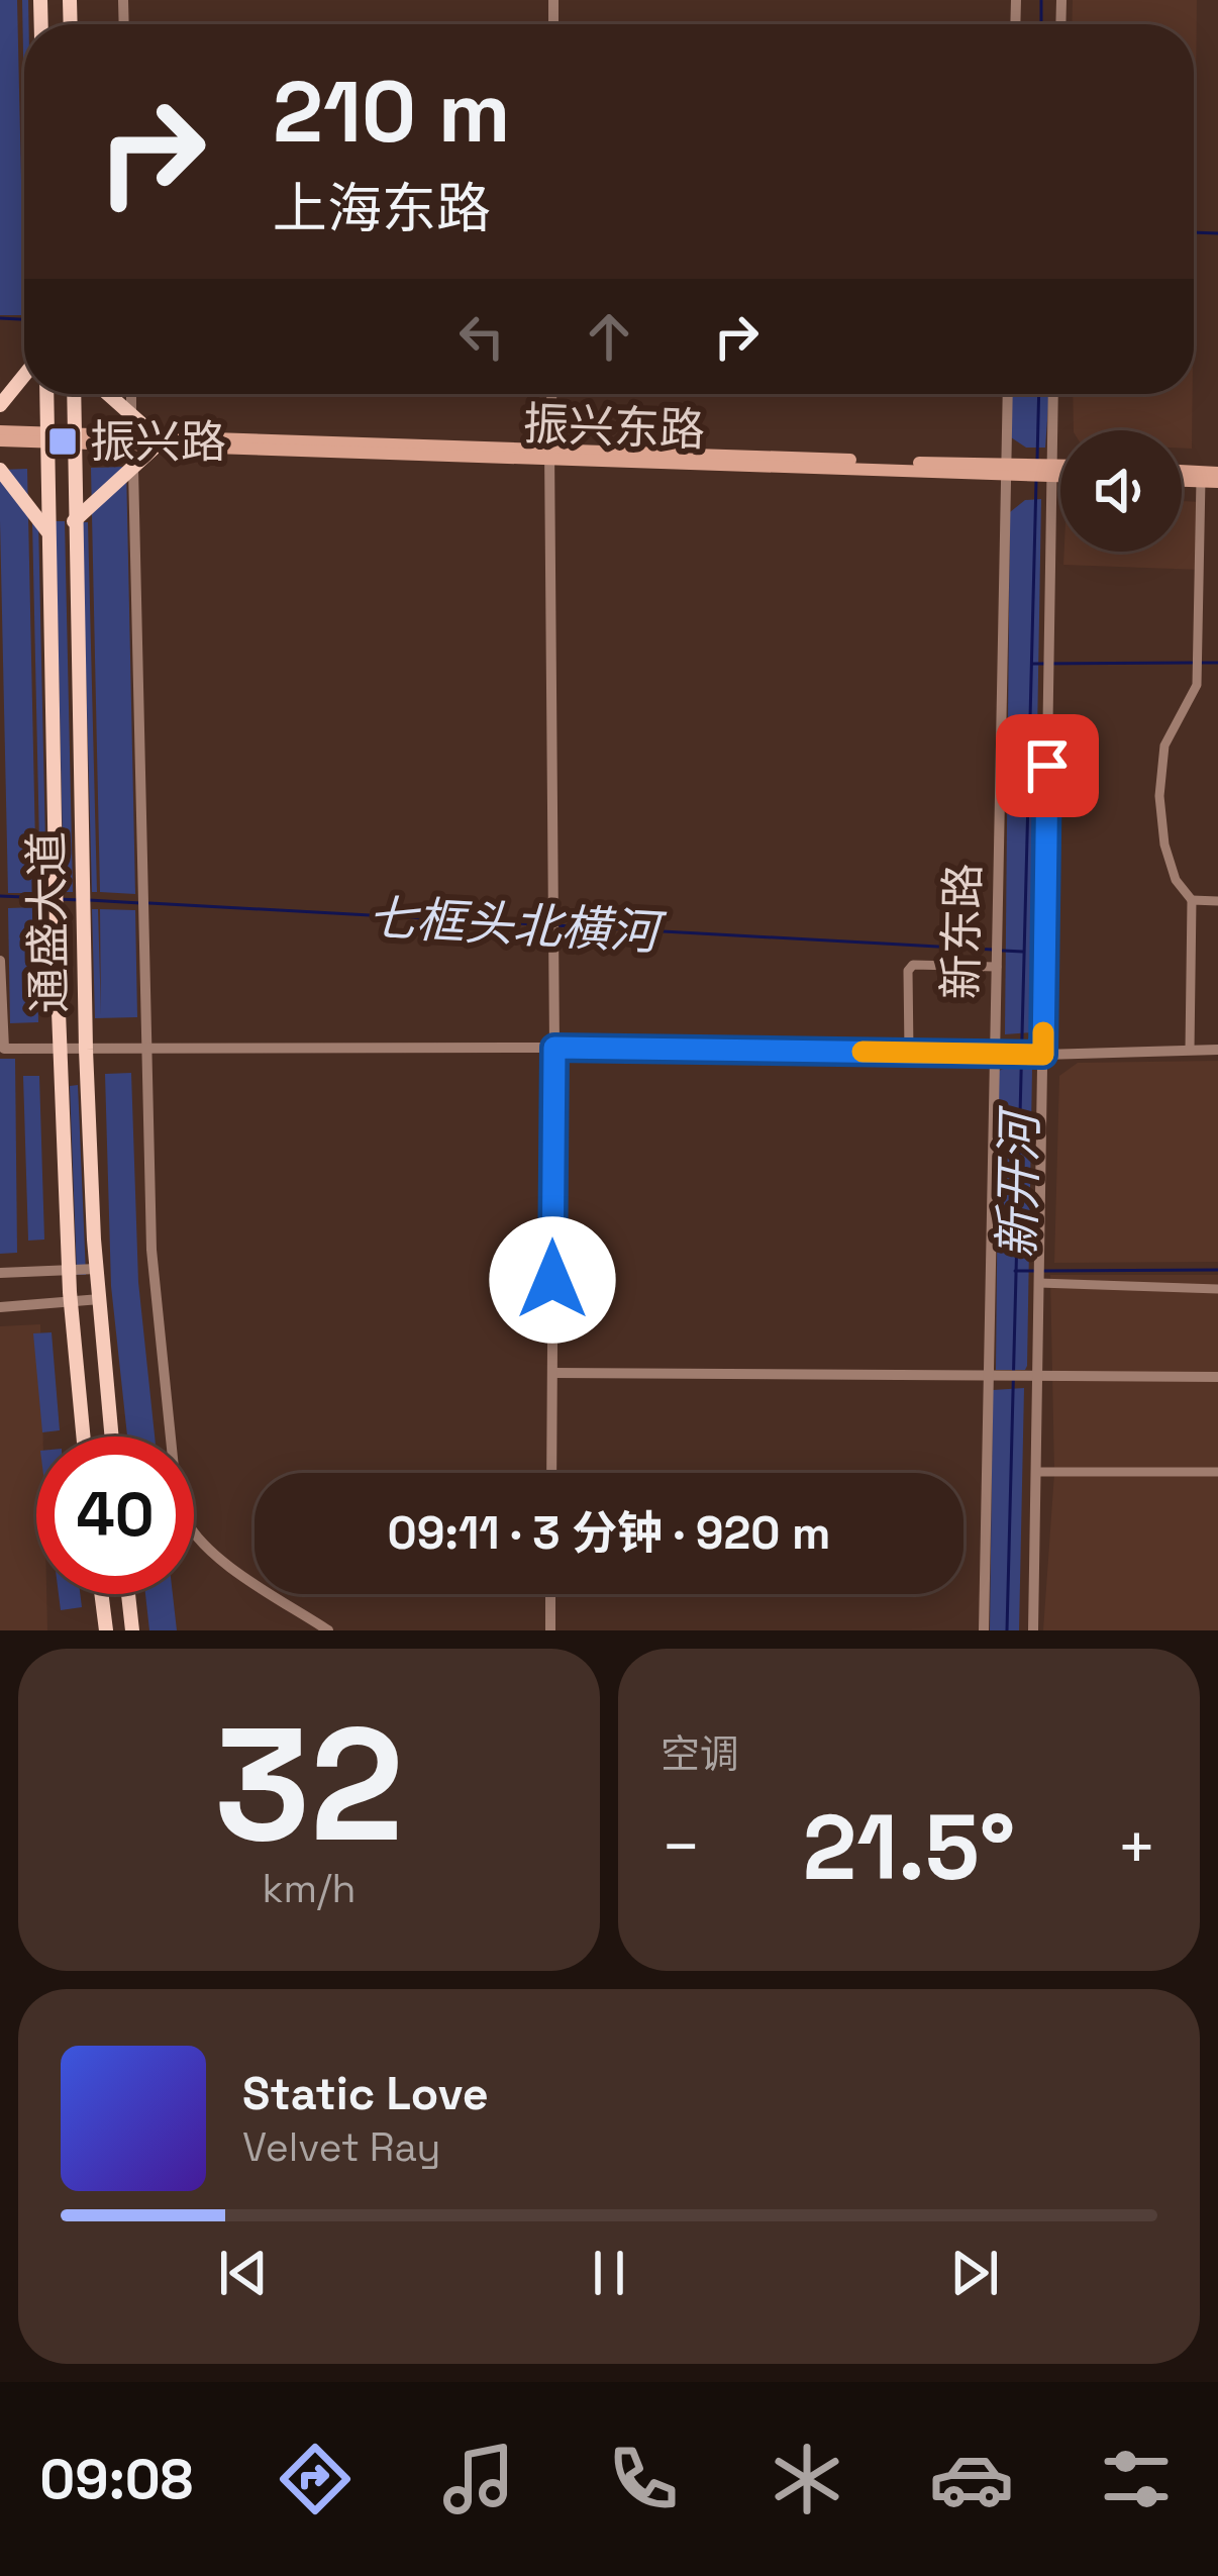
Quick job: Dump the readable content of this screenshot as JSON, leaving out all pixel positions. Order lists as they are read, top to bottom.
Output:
{
  "streets": {
    "main road": ["振兴东路", "通盛大道"],
    "street": ["新东路"]
  },
  "crossings": [
    ["振兴东路", "通盛大道"],
    ["振兴东路", "新东路"]
  ],
  "water": ["七框头北横河", "新开河"],
  "places": {
    "transit": ["振兴路"]
  },
  "page": {
    "turn": ["210 m", "上海东路"],
    "limit": "40",
    "trip": "09:11 · 3 分钟 · 920 m",
    "tile": [
      ["32", "km/h"],
      "空调"
    ],
    "heat": ["−", "21.5°", "+"],
    "song": ["Static Love", "Velvet Ray"],
    "tabs": "09:08"
  }
}
